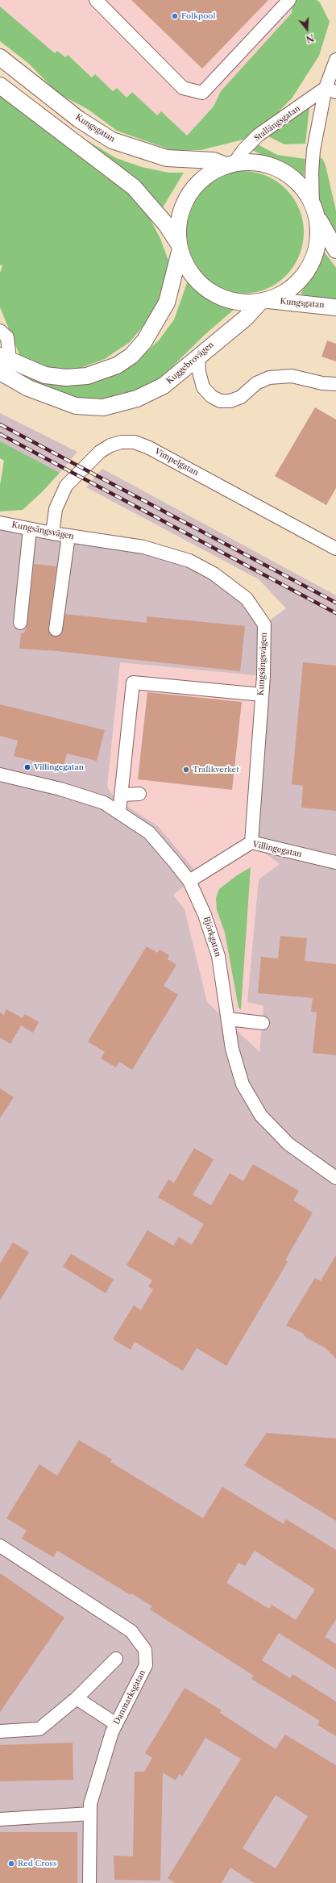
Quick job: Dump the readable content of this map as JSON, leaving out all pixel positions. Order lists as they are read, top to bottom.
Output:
{
  "streets": {
    "main road": ["Kungsgatan", "Kuggebrovägen"],
    "street": [
      "Stallängsgatan",
      "Vimpelgatan",
      "Kungsängsvägen",
      "Villingegatan",
      "Björkgatan",
      "Danmarksgatan"
    ]
  },
  "crossings": [
    ["Stallängsgatan", "Kungsgatan"],
    ["Kungsgatan", "Kuggebrovägen"],
    ["Vimpelgatan", "Kungsängsvägen"],
    ["Kungsängsvägen", "Villingegatan"],
    ["Villingegatan", "Björkgatan"]
  ],
  "places": [
    "Folkpool",
    "Villingegatan",
    "Trafikverket",
    "Red Cross"
  ],
  "north": "bottom"
}
